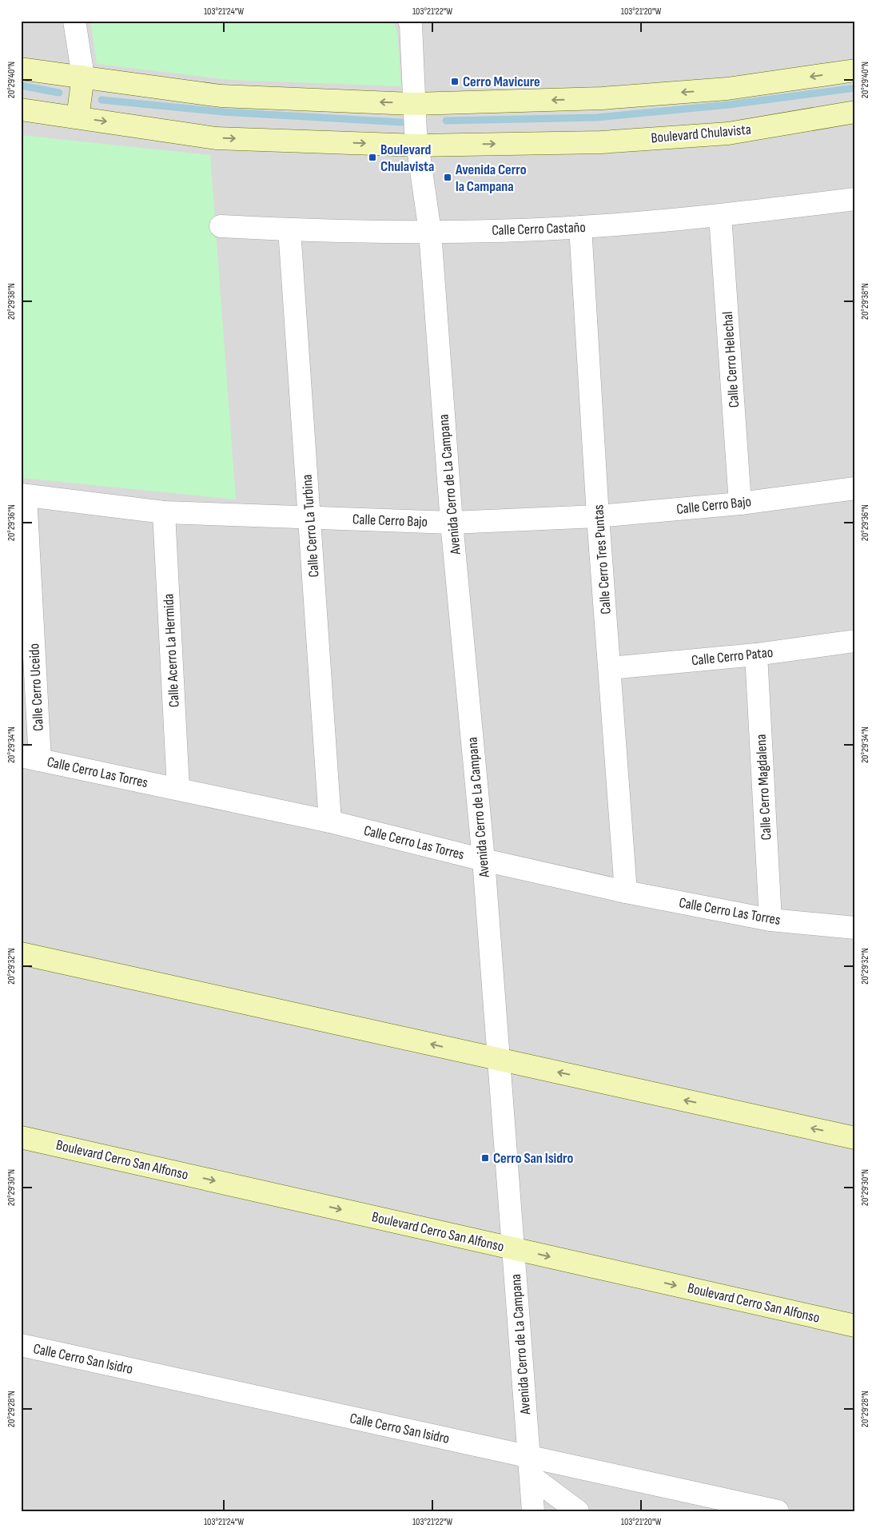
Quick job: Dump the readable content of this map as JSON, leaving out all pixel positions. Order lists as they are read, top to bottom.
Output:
{
  "streets": {
    "street": [
      "Boulevard Chulavista",
      "Calle Cerro Castaño",
      "Calle Cerro Helechal",
      "Avenida Cerro de La Campana",
      "Calle Cerro Bajo",
      "Calle Cerro La Turbina",
      "Calle Cerro Tres Puntas",
      "Calle Acerro La Hermida",
      "Calle Cerro Patao",
      "Calle Cerro Uceido",
      "Calle Cerro Las Torres",
      "Calle Cerro Magdalena",
      "Boulevard Cerro San Alfonso",
      "Calle Cerro San Isidro"
    ]
  },
  "crossings": [
    ["Boulevard Chulavista", "Avenida Cerro de La Campana"],
    ["Calle Cerro Castaño", "Calle Cerro Helechal"],
    ["Calle Cerro Castaño", "Avenida Cerro de La Campana"],
    ["Calle Cerro Castaño", "Calle Cerro La Turbina"],
    ["Calle Cerro Castaño", "Calle Cerro Tres Puntas"],
    ["Calle Cerro Helechal", "Calle Cerro Bajo"],
    ["Avenida Cerro de La Campana", "Calle Cerro Bajo"],
    ["Avenida Cerro de La Campana", "Calle Cerro Las Torres"],
    ["Avenida Cerro de La Campana", "Boulevard Cerro San Alfonso"],
    ["Avenida Cerro de La Campana", "Calle Cerro San Isidro"],
    ["Calle Cerro Bajo", "Calle Cerro La Turbina"],
    ["Calle Cerro Bajo", "Calle Cerro Tres Puntas"],
    ["Calle Cerro Bajo", "Calle Acerro La Hermida"],
    ["Calle Cerro Bajo", "Calle Cerro Uceido"],
    ["Calle Cerro La Turbina", "Calle Cerro Las Torres"],
    ["Calle Cerro Tres Puntas", "Calle Cerro Patao"],
    ["Calle Cerro Tres Puntas", "Calle Cerro Las Torres"],
    ["Calle Acerro La Hermida", "Calle Cerro Las Torres"],
    ["Calle Cerro Patao", "Calle Cerro Magdalena"],
    ["Calle Cerro Uceido", "Calle Cerro Las Torres"],
    ["Calle Cerro Las Torres", "Calle Cerro Magdalena"]
  ],
  "places": {
    "transit": [
      "Cerro Mavicure",
      "Boulevard Chulavista",
      "Avenida Cerro la Campana",
      "Cerro San Isidro"
    ]
  },
  "coordinates": [
    "103°21'24\"W",
    "103°21'22\"W",
    "103°21'20\"W",
    "20°29'40\"N",
    "20°29'38\"N",
    "20°29'36\"N",
    "20°29'34\"N",
    "20°29'32\"N",
    "20°29'30\"N",
    "20°29'28\"N"
  ]
}
